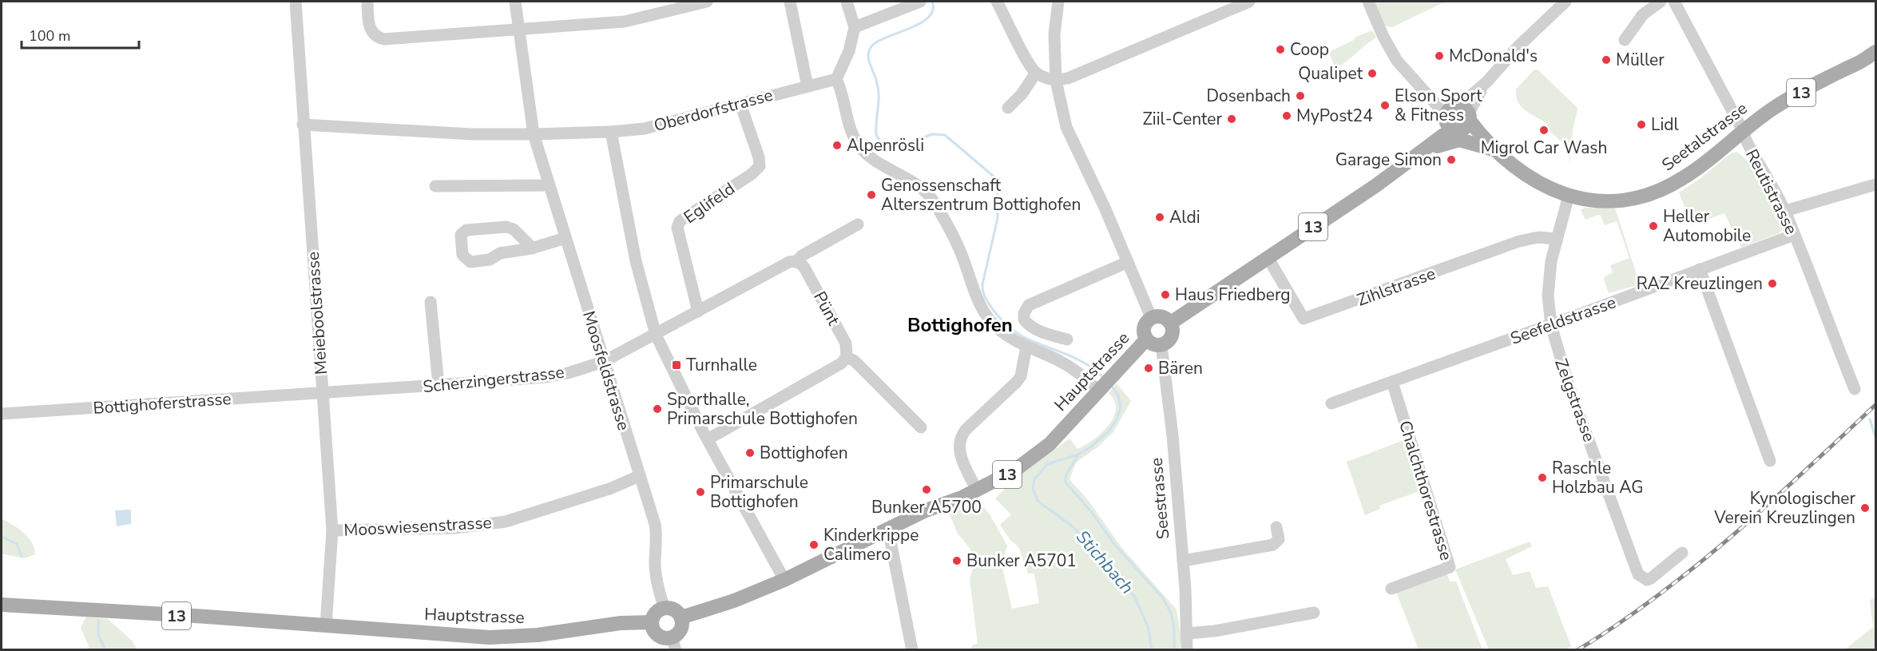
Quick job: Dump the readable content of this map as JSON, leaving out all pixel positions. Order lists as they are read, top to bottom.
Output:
{
  "streets": {
    "main road": ["13", "Seetalstrasse", "Hauptstrasse"],
    "street": [
      "Oberdorfstrasse",
      "Reutistrasse",
      "Eglifeld",
      "Zihlstrasse",
      "Pünt",
      "Meieboolstrasse",
      "Seefeldstrasse",
      "Moosfeldstrasse",
      "Scherzingerstrasse",
      "Zelgstrasse",
      "Bottighoferstrasse",
      "Chalchthorestrasse",
      "Seestrasse",
      "Mooswiesenstrasse"
    ]
  },
  "crossings": [
    ["13", "Seetalstrasse"],
    ["13", "Zihlstrasse"],
    ["13", "Hauptstrasse"],
    ["13", "Seestrasse"],
    ["Oberdorfstrasse", "Eglifeld"],
    ["Oberdorfstrasse", "Meieboolstrasse"],
    ["Oberdorfstrasse", "Moosfeldstrasse"],
    ["Seetalstrasse", "Reutistrasse"],
    ["Seetalstrasse", "Zelgstrasse"],
    ["Reutistrasse", "Seefeldstrasse"],
    ["Zihlstrasse", "Zelgstrasse"],
    ["Meieboolstrasse", "Hauptstrasse"],
    ["Meieboolstrasse", "Scherzingerstrasse"],
    ["Meieboolstrasse", "Bottighoferstrasse"],
    ["Meieboolstrasse", "Mooswiesenstrasse"],
    ["Seefeldstrasse", "Zelgstrasse"],
    ["Seefeldstrasse", "Chalchthorestrasse"],
    ["Moosfeldstrasse", "Hauptstrasse"],
    ["Moosfeldstrasse", "Scherzingerstrasse"],
    ["Moosfeldstrasse", "Mooswiesenstrasse"],
    ["Hauptstrasse", "Seestrasse"],
    ["Scherzingerstrasse", "Bottighoferstrasse"]
  ],
  "districts": ["Bottighofen"],
  "water": ["Stichbach"],
  "places": {
    "other": [
      "Coop",
      "McDonald's",
      "Müller",
      "Qualipet",
      "Dosenbach",
      "Elson Sport & Fitness",
      "MyPost24",
      "Ziil-Center",
      "Lidl",
      "Migrol Car Wash",
      "Alpenrösli",
      "Garage Simon",
      "Genossenschaft Alterszentrum Bottighofen",
      "Aldi",
      "Heller Automobile",
      "RAZ Kreuzlingen",
      "Haus Friedberg",
      "Bären",
      "Sporthalle, Primarschule Bottighofen",
      "Bottighofen",
      "Raschle Holzbau AG",
      "Bunker A5700",
      "Primarschule Bottighofen",
      "Kynologischer Verein Kreuzlingen",
      "Kinderkrippe Calimero",
      "Bunker A5701"
    ],
    "transit": ["Turnhalle"]
  },
  "scale_bar": "100 m"
}
